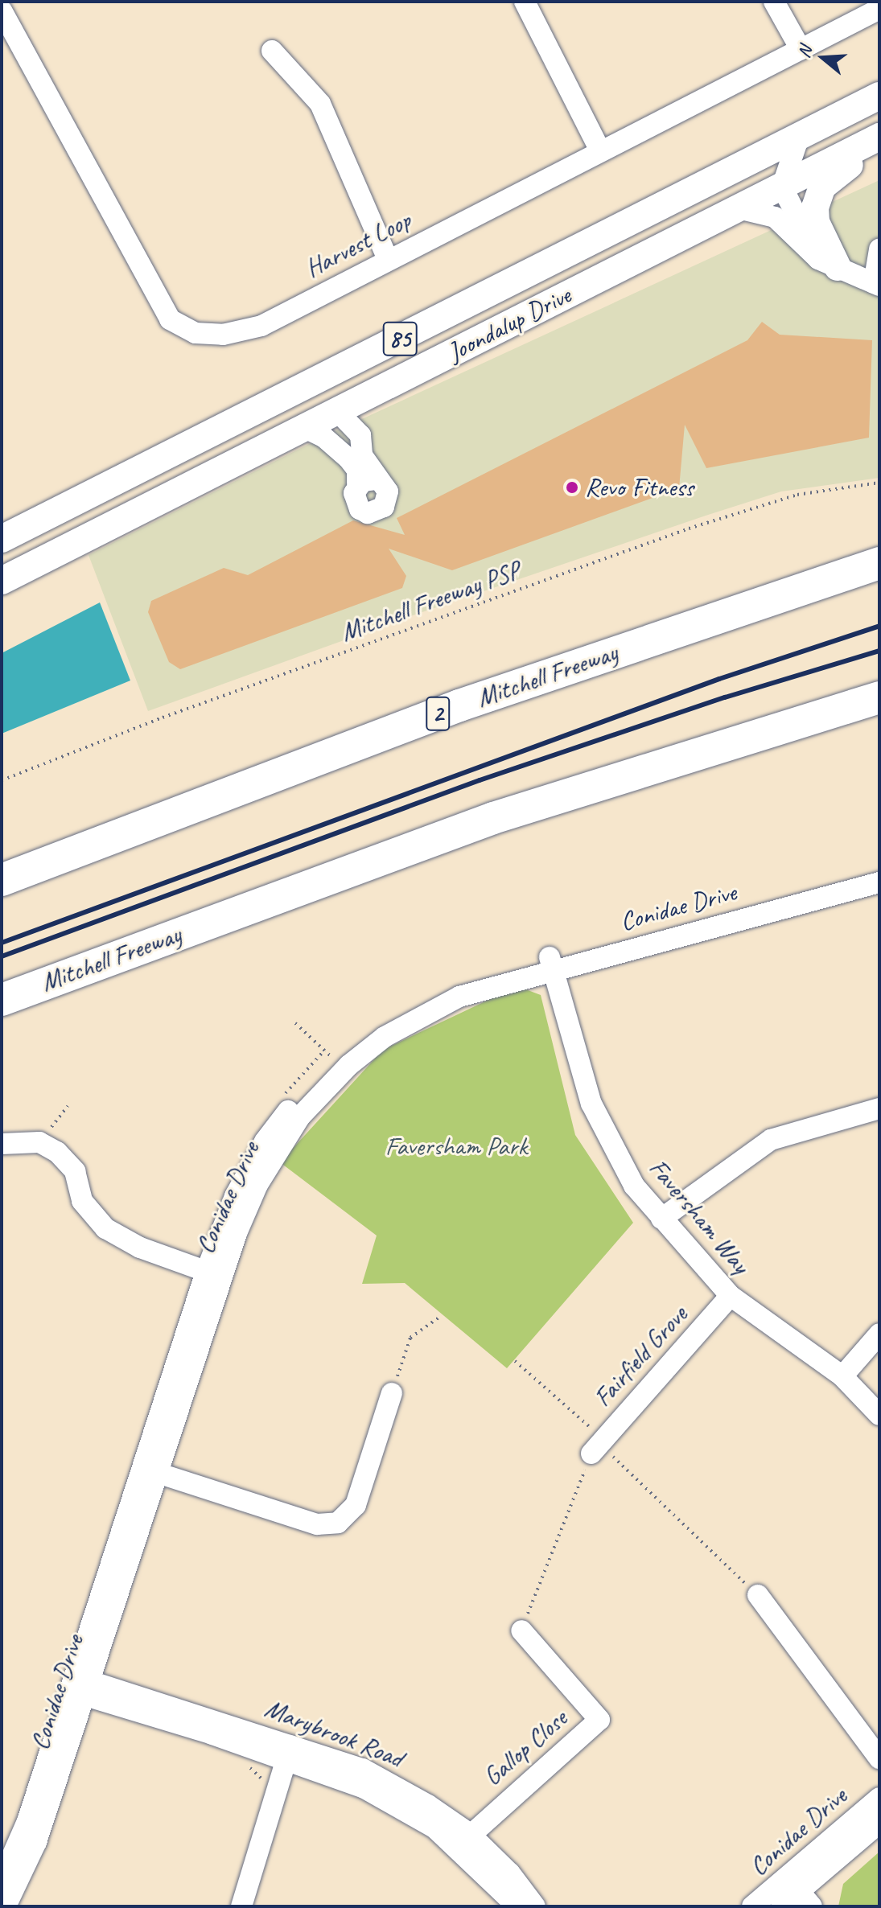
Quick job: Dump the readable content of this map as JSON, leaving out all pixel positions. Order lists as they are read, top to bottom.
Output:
{
  "streets": {
    "highway": ["Mitchell Freeway", "2"],
    "main road": ["Joondalup Drive", "85"],
    "street": [
      "Harvest Loop",
      "Conidae Drive",
      "Faversham Way",
      "Fairfield Grove",
      "Marybrook Road",
      "Gallop Close"
    ],
    "path": ["Mitchell Freeway PSP"]
  },
  "crossings": [
    ["Conidae Drive", "Faversham Way"],
    ["Conidae Drive", "Marybrook Road"],
    ["Faversham Way", "Fairfield Grove"],
    ["Marybrook Road", "Gallop Close"]
  ],
  "parks": ["Faversham Park"],
  "places": ["Revo Fitness"],
  "north": "left"
}
